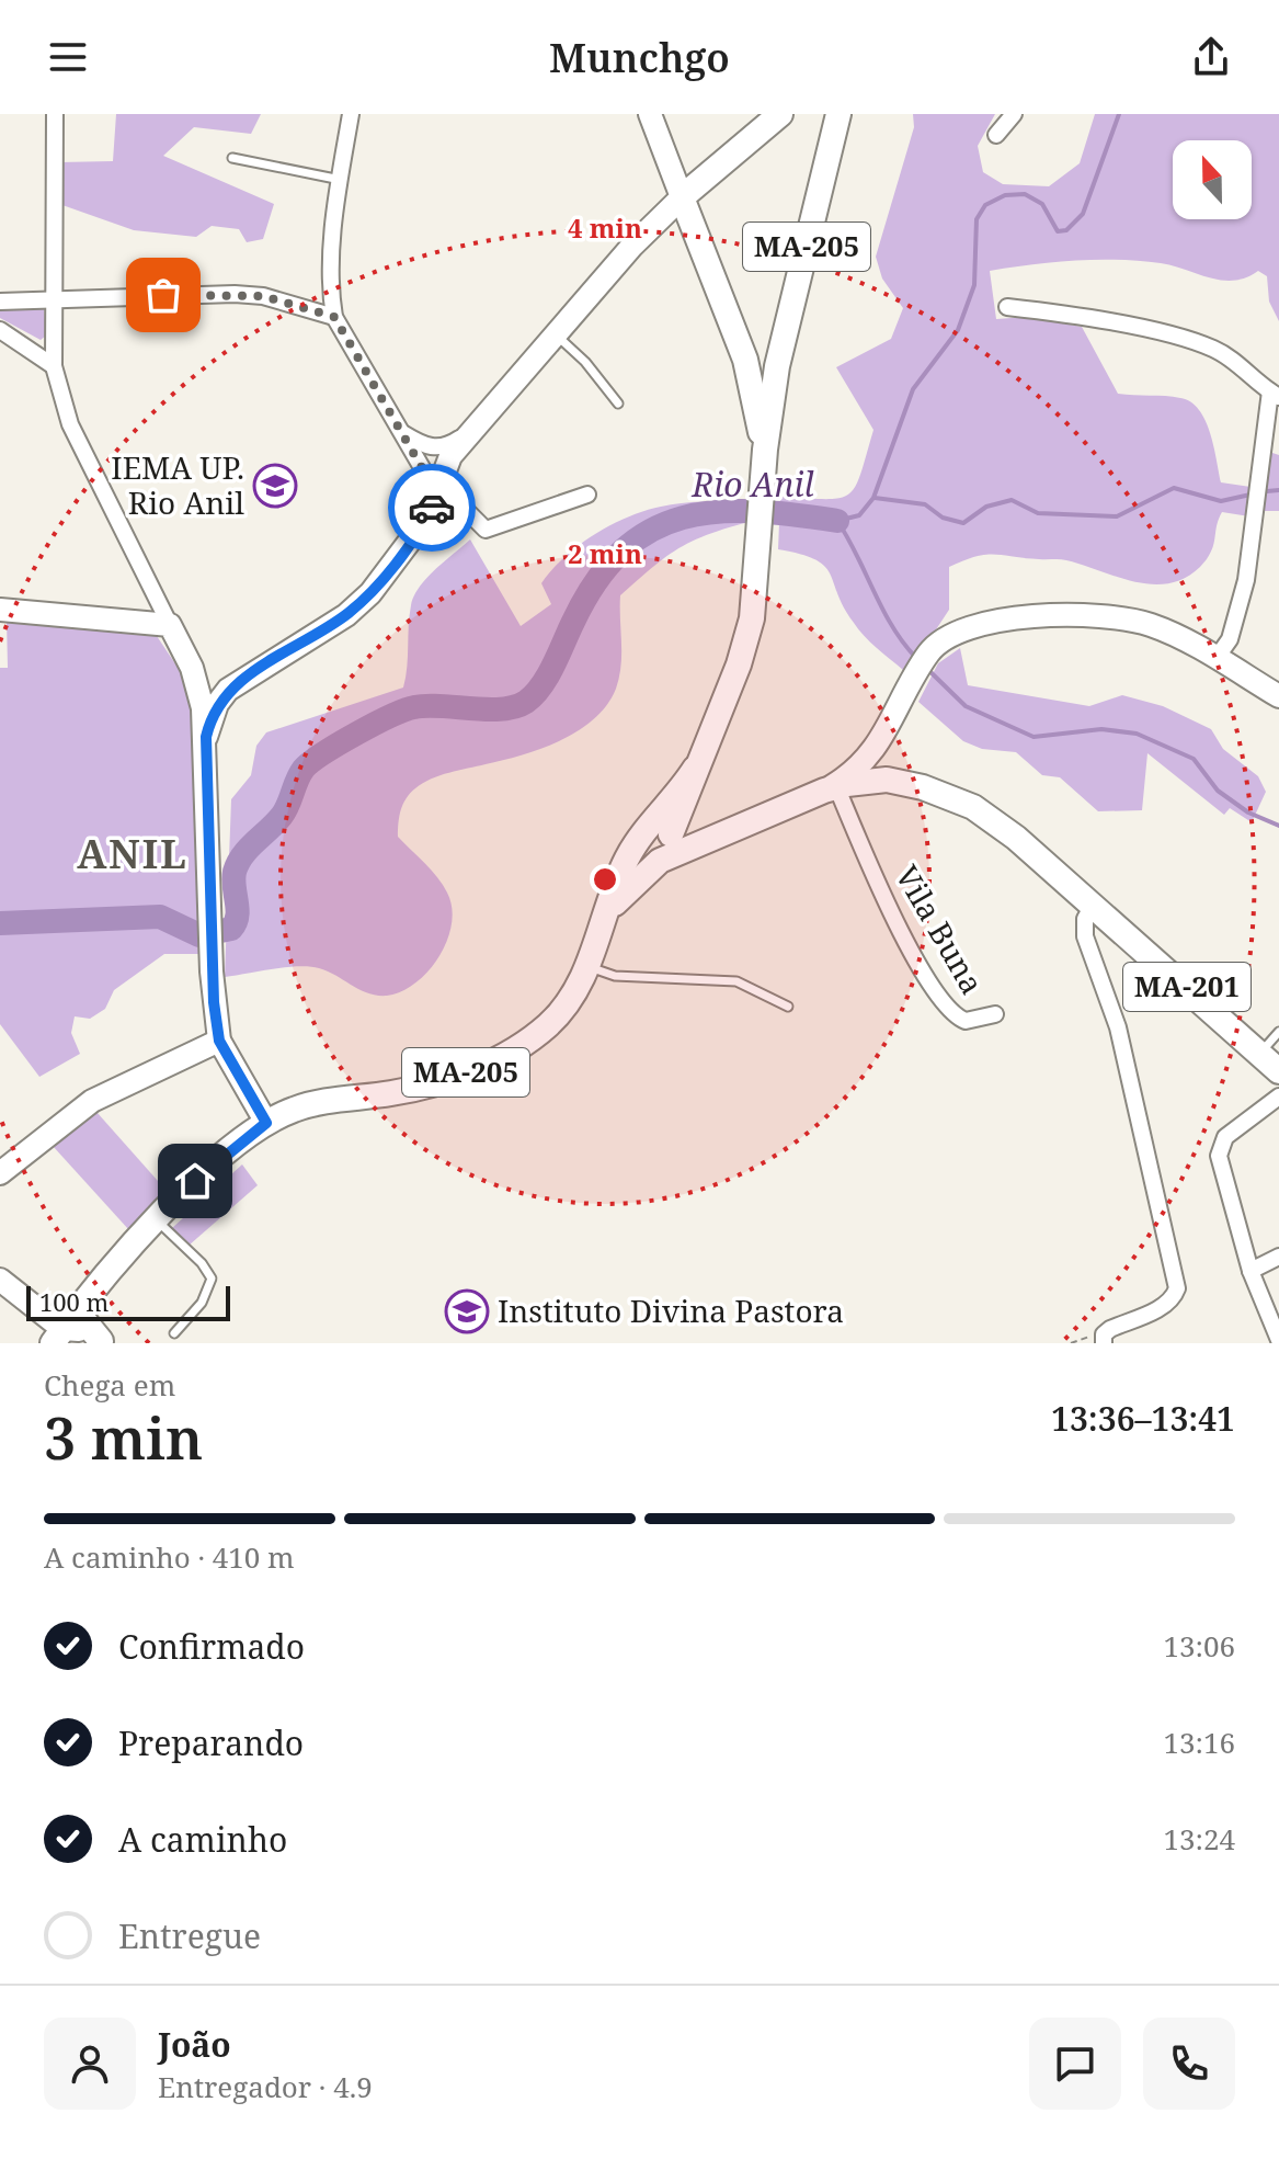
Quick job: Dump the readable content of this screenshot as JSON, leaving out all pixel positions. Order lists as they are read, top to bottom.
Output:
{
  "streets": {
    "main road": ["MA-205", "MA-201"],
    "street": ["Vila Buna"]
  },
  "crossings": [
    ["MA-205", "MA-201"],
    ["Vila Buna", "MA-201"]
  ],
  "districts": ["ANIL"],
  "water": ["Rio Anil"],
  "places": {
    "school or university": ["IEMA UP. Rio Anil", "Instituto Divina Pastora"]
  },
  "scale_bar": "100 m",
  "north": "top",
  "page": {
    "header": "Munchgo",
    "scale": "100 m",
    "heading": ["3 min", "Chega em", "13:36–13:41"],
    "panel": ["João", "Entregador · 4.9"],
    "bar": "A caminho · 410 m",
    "list": [
      ["Confirmado", "13:06"],
      ["Preparando", "13:16"],
      ["A caminho", "13:24"],
      "Entregue"
    ]
  },
  "rings": ["4 min", "2 min"]
}
